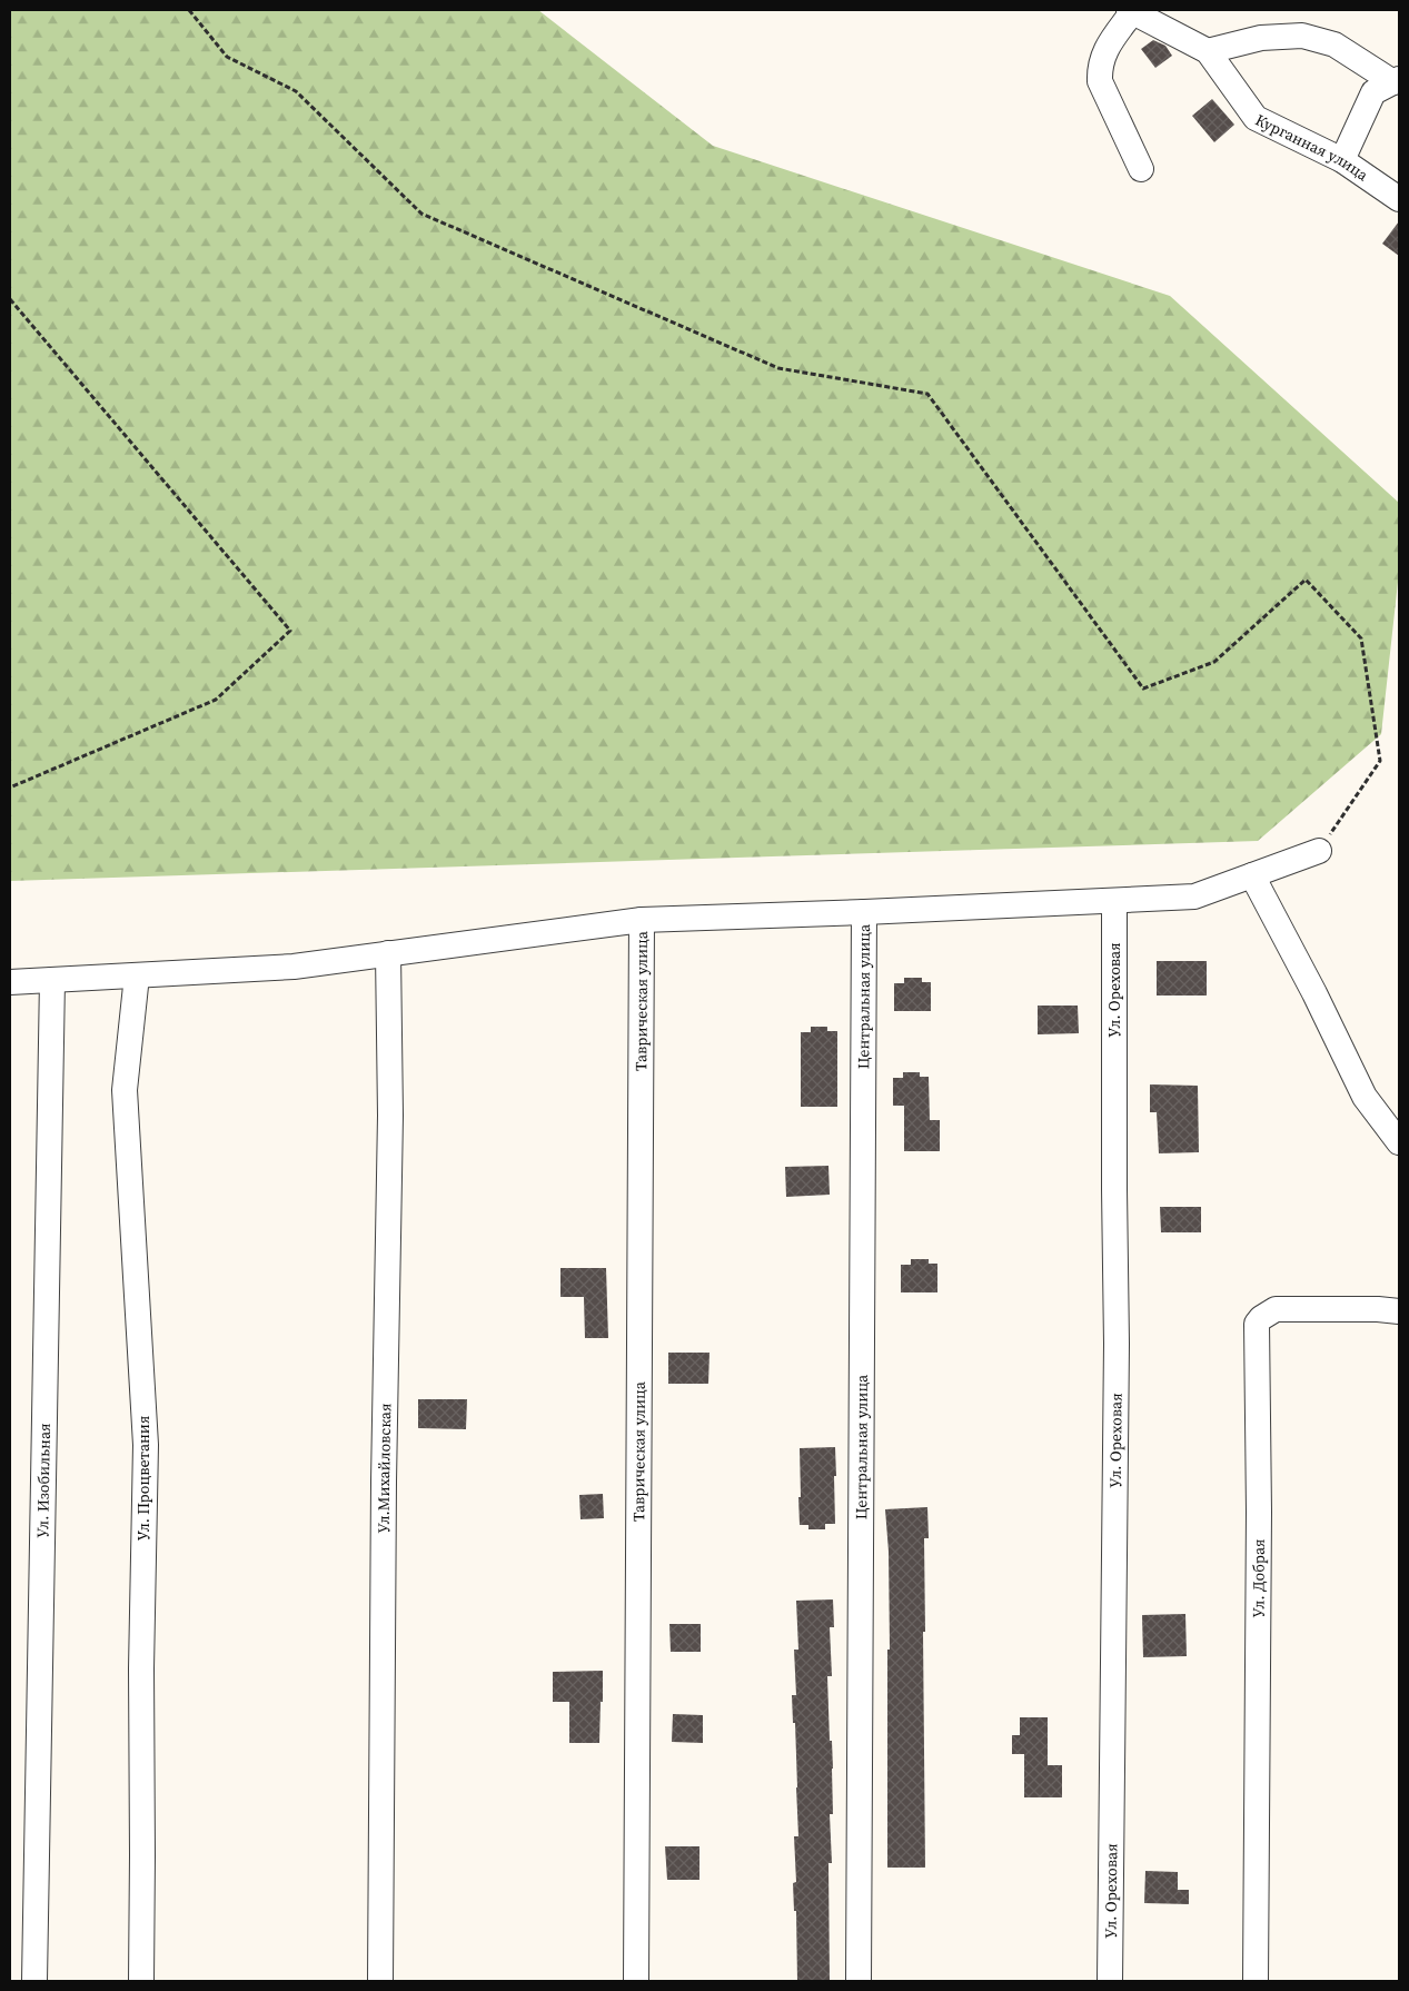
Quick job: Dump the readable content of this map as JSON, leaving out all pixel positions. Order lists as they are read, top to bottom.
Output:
{
  "streets": {
    "street": [
      "Курганная улица",
      "Ул. Ореховая",
      "Центральная улица",
      "Таврическая улица",
      "Ул.Михайловская",
      "Ул. Процветания",
      "Ул. Изобильная",
      "Ул. Добрая"
    ]
  }
}
